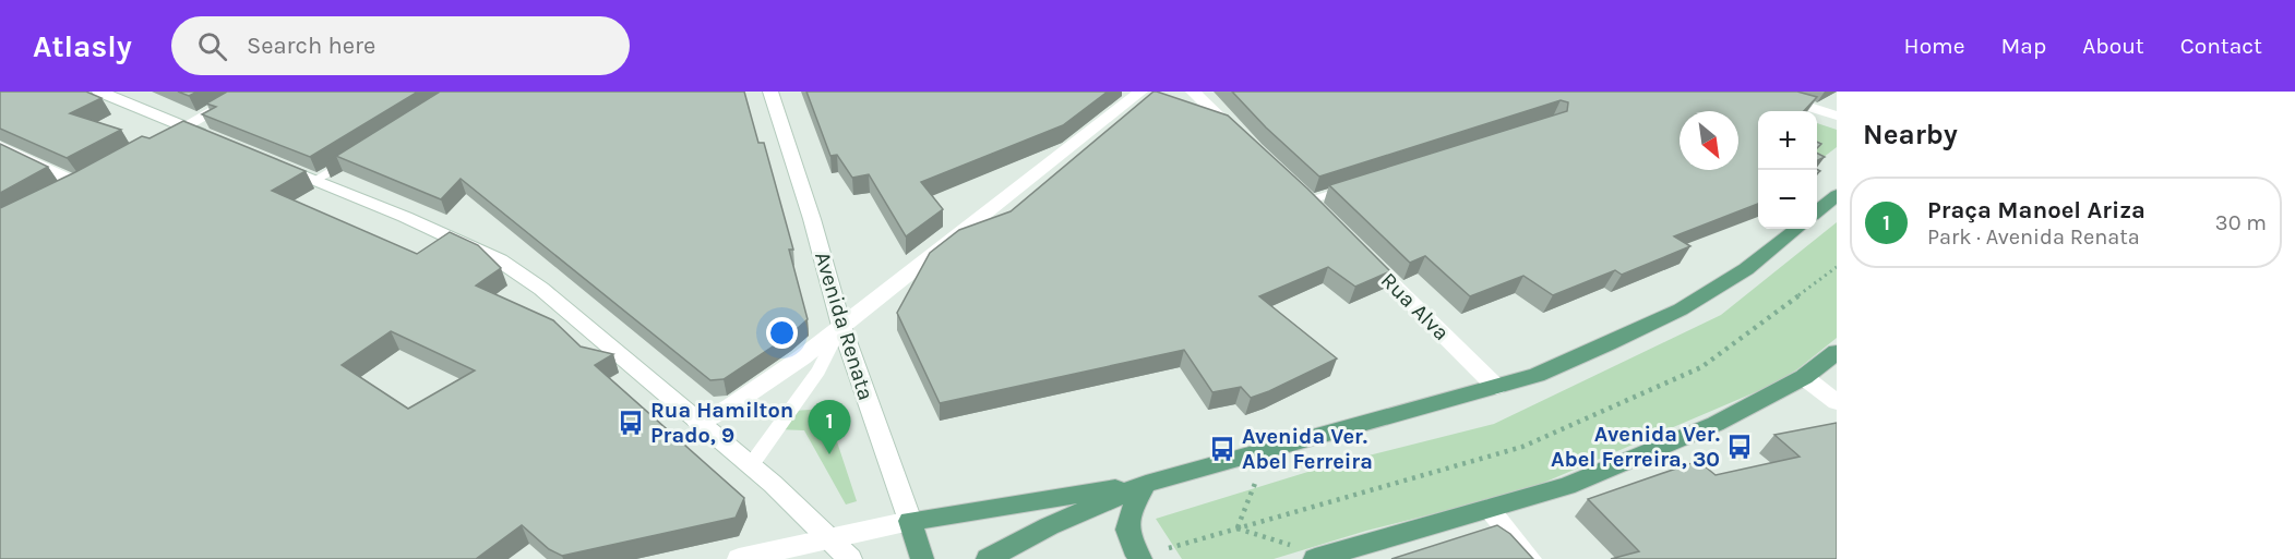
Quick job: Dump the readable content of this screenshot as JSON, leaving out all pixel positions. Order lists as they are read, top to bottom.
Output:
{
  "streets": {
    "main road": ["Rua Alva", "Avenida Renata"]
  },
  "places": {
    "bus stop": ["Rua Hamilton Prado, 9", "Avenida Ver. Abel Ferreira, 30", "Avenida Ver. Abel Ferreira"]
  },
  "north": "bottom right",
  "page": {
    "header": "Atlasly",
    "search": "Search here",
    "nav": [
      "Home",
      "Map",
      "About",
      "Contact"
    ],
    "heading": "Nearby",
    "map_buttons": ["+", "−"],
    "list": [
      {
        "mark": "1",
        "name": "Praça Manoel Ariza",
        "note": "Park · Avenida Renata",
        "value": "30 m"
      }
    ],
    "pins": "1"
  }
}
